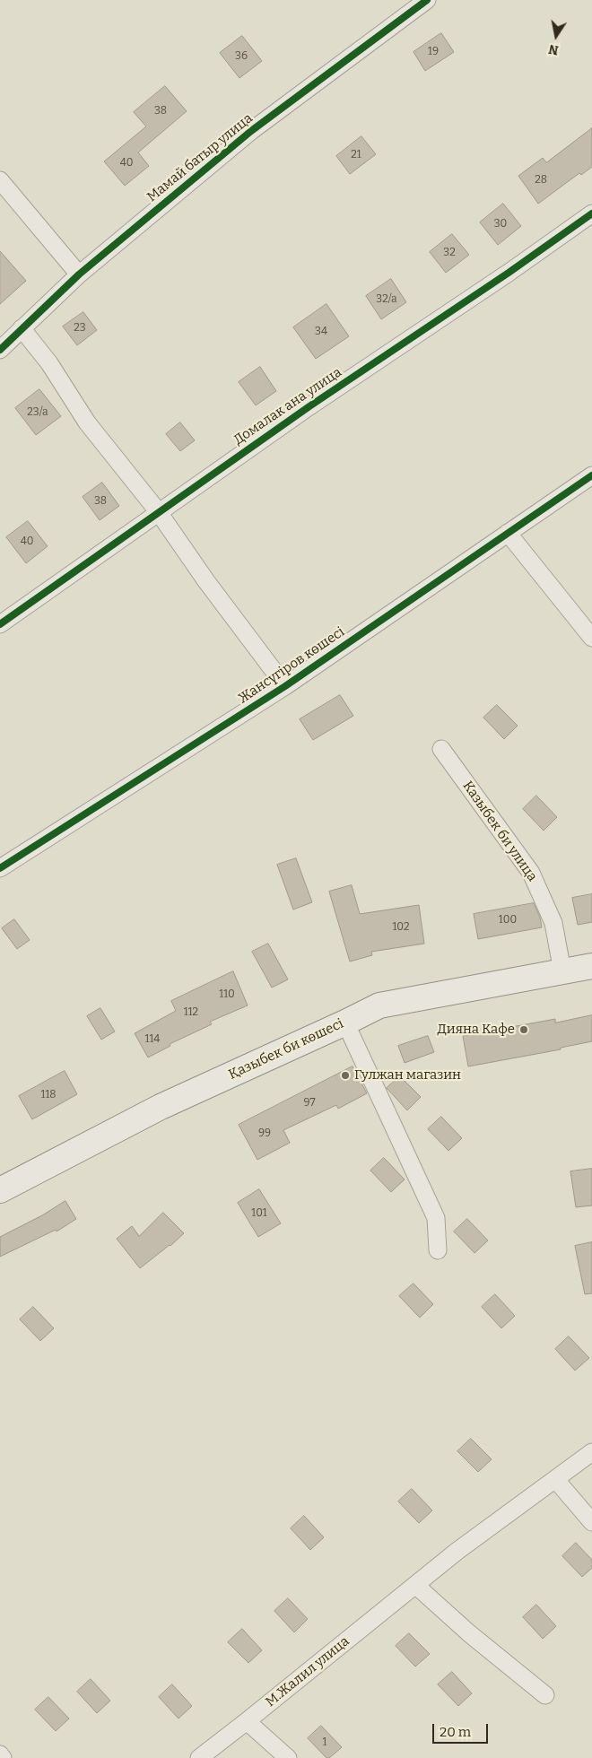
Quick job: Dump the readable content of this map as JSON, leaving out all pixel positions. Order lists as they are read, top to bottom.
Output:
{
  "streets": {
    "main road": ["Қазыбек би көшесі"],
    "street": [
      "Мамай батыр улица",
      "Домалак ана улица",
      "Жансүгіров көшесі",
      "Казыбек би улица",
      "М.Жалил улица"
    ]
  },
  "crossings": [
    ["Казыбек би улица", "Қазыбек би көшесі"]
  ],
  "places": ["Дияна Кафе", "Гулжан магазин"],
  "house_numbers": [
    "19",
    "36",
    "38",
    "21",
    "40",
    "28",
    "30",
    "32",
    "32/а",
    "23",
    "34",
    "23/а",
    "38",
    "40",
    "100",
    "102",
    "110",
    "112",
    "114",
    "118",
    "97",
    "99",
    "101",
    "1"
  ],
  "scale_bar": "20 m",
  "north": "bottom"
}
